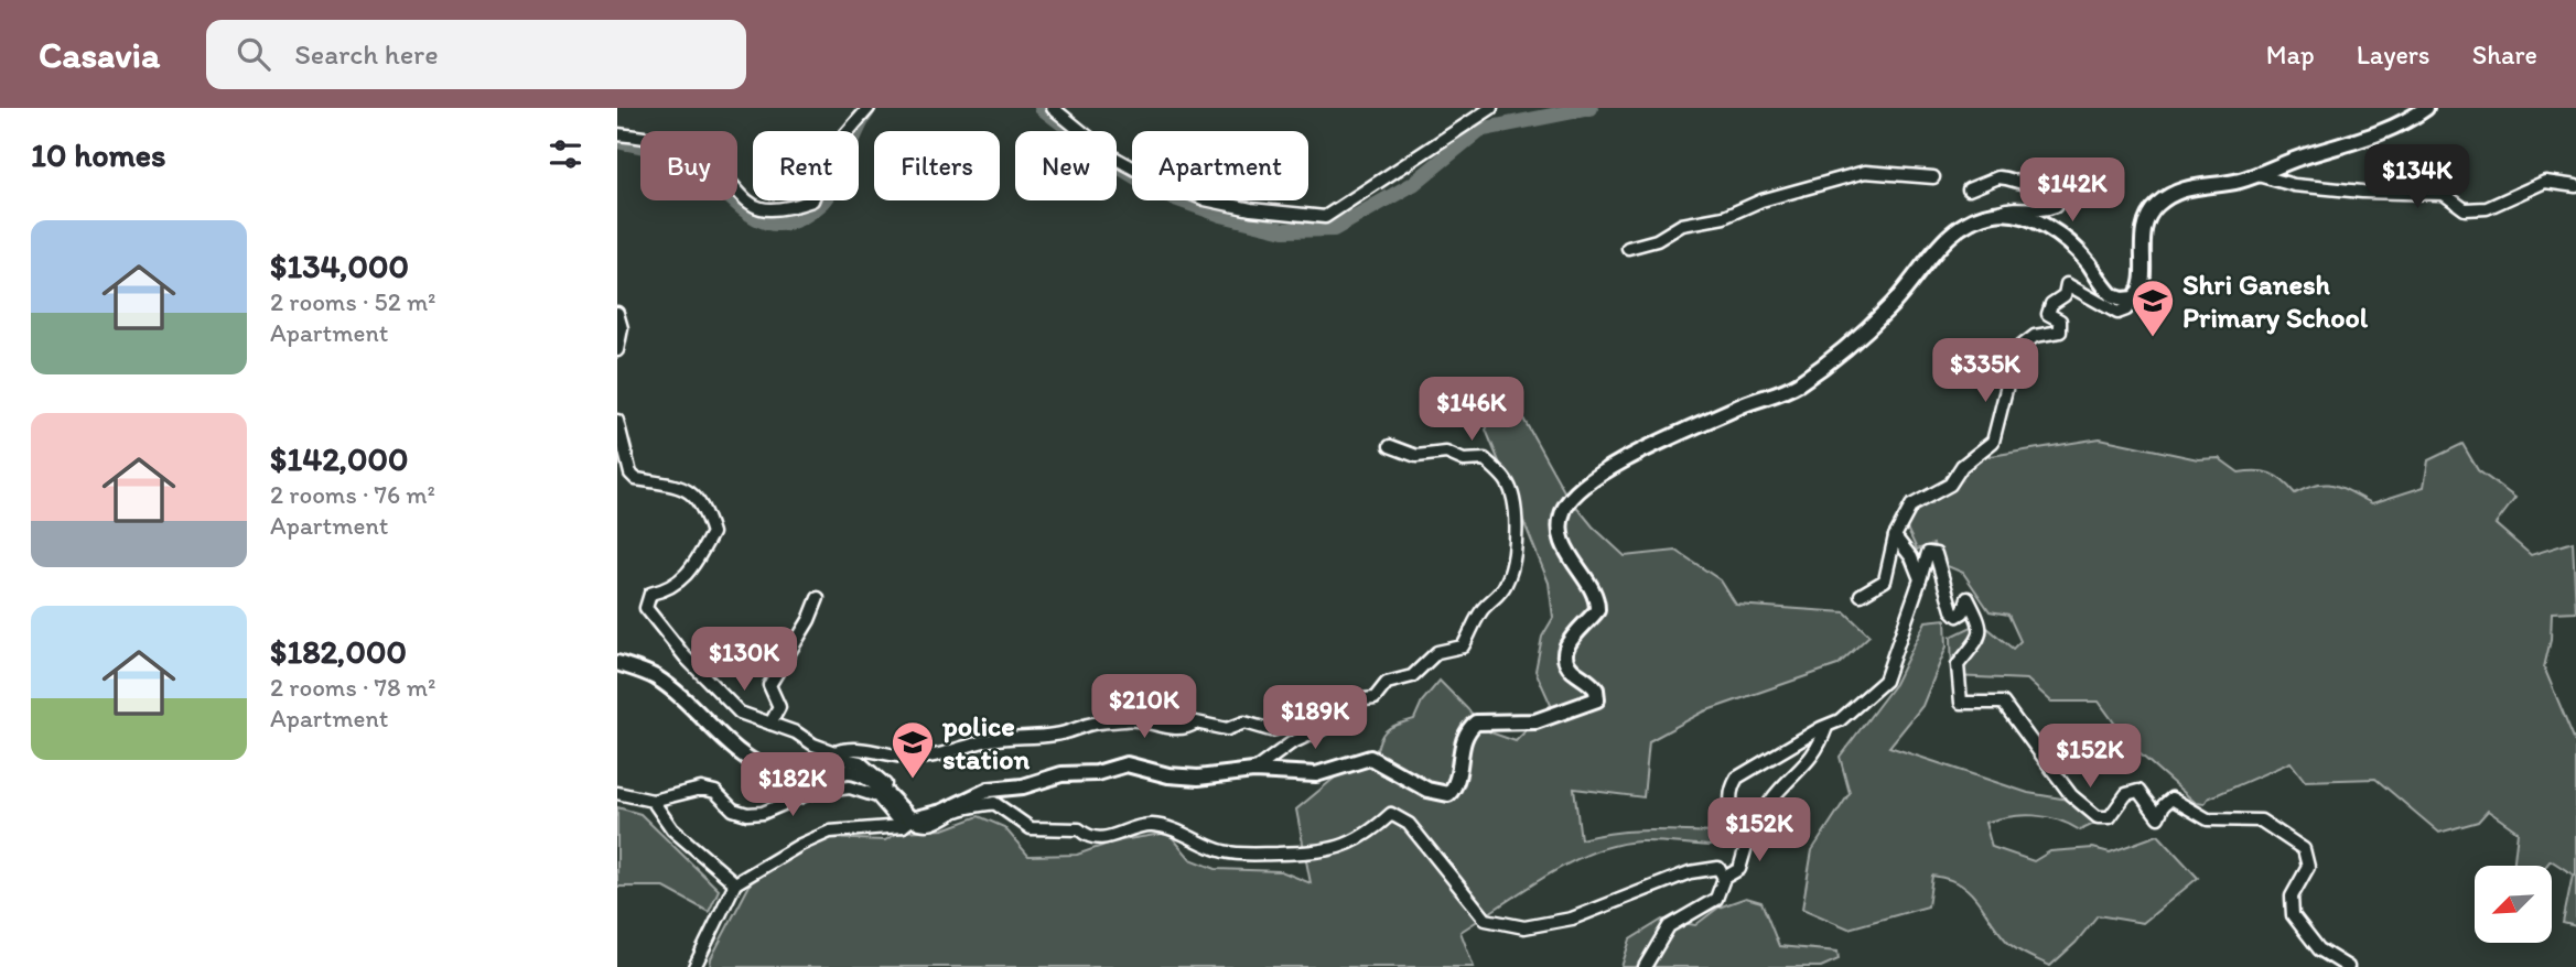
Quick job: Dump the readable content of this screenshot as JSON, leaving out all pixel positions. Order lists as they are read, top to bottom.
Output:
{
  "places": {
    "school or university": ["Shri Ganesh Primary School", "police station"]
  },
  "north": "bottom left",
  "page": {
    "header": "Casavia",
    "search": "Search here",
    "nav": ["Map", "Layers", "Share"],
    "heading": "10 homes",
    "chip": [
      "Buy",
      "Rent",
      "Filters",
      "New",
      "Apartment"
    ],
    "price": [
      "$134K",
      "$142K",
      "$335K",
      "$146K",
      "$130K",
      "$210K",
      "$189K",
      "$152K",
      "$182K",
      "$152K"
    ],
    "list": [
      {
        "name": "$134,000",
        "note": "2 rooms · 52 m² · Apartment"
      },
      {
        "name": "$142,000",
        "note": "2 rooms · 76 m² · Apartment"
      },
      {
        "name": "$182,000",
        "note": "2 rooms · 78 m² · Apartment"
      }
    ]
  }
}
